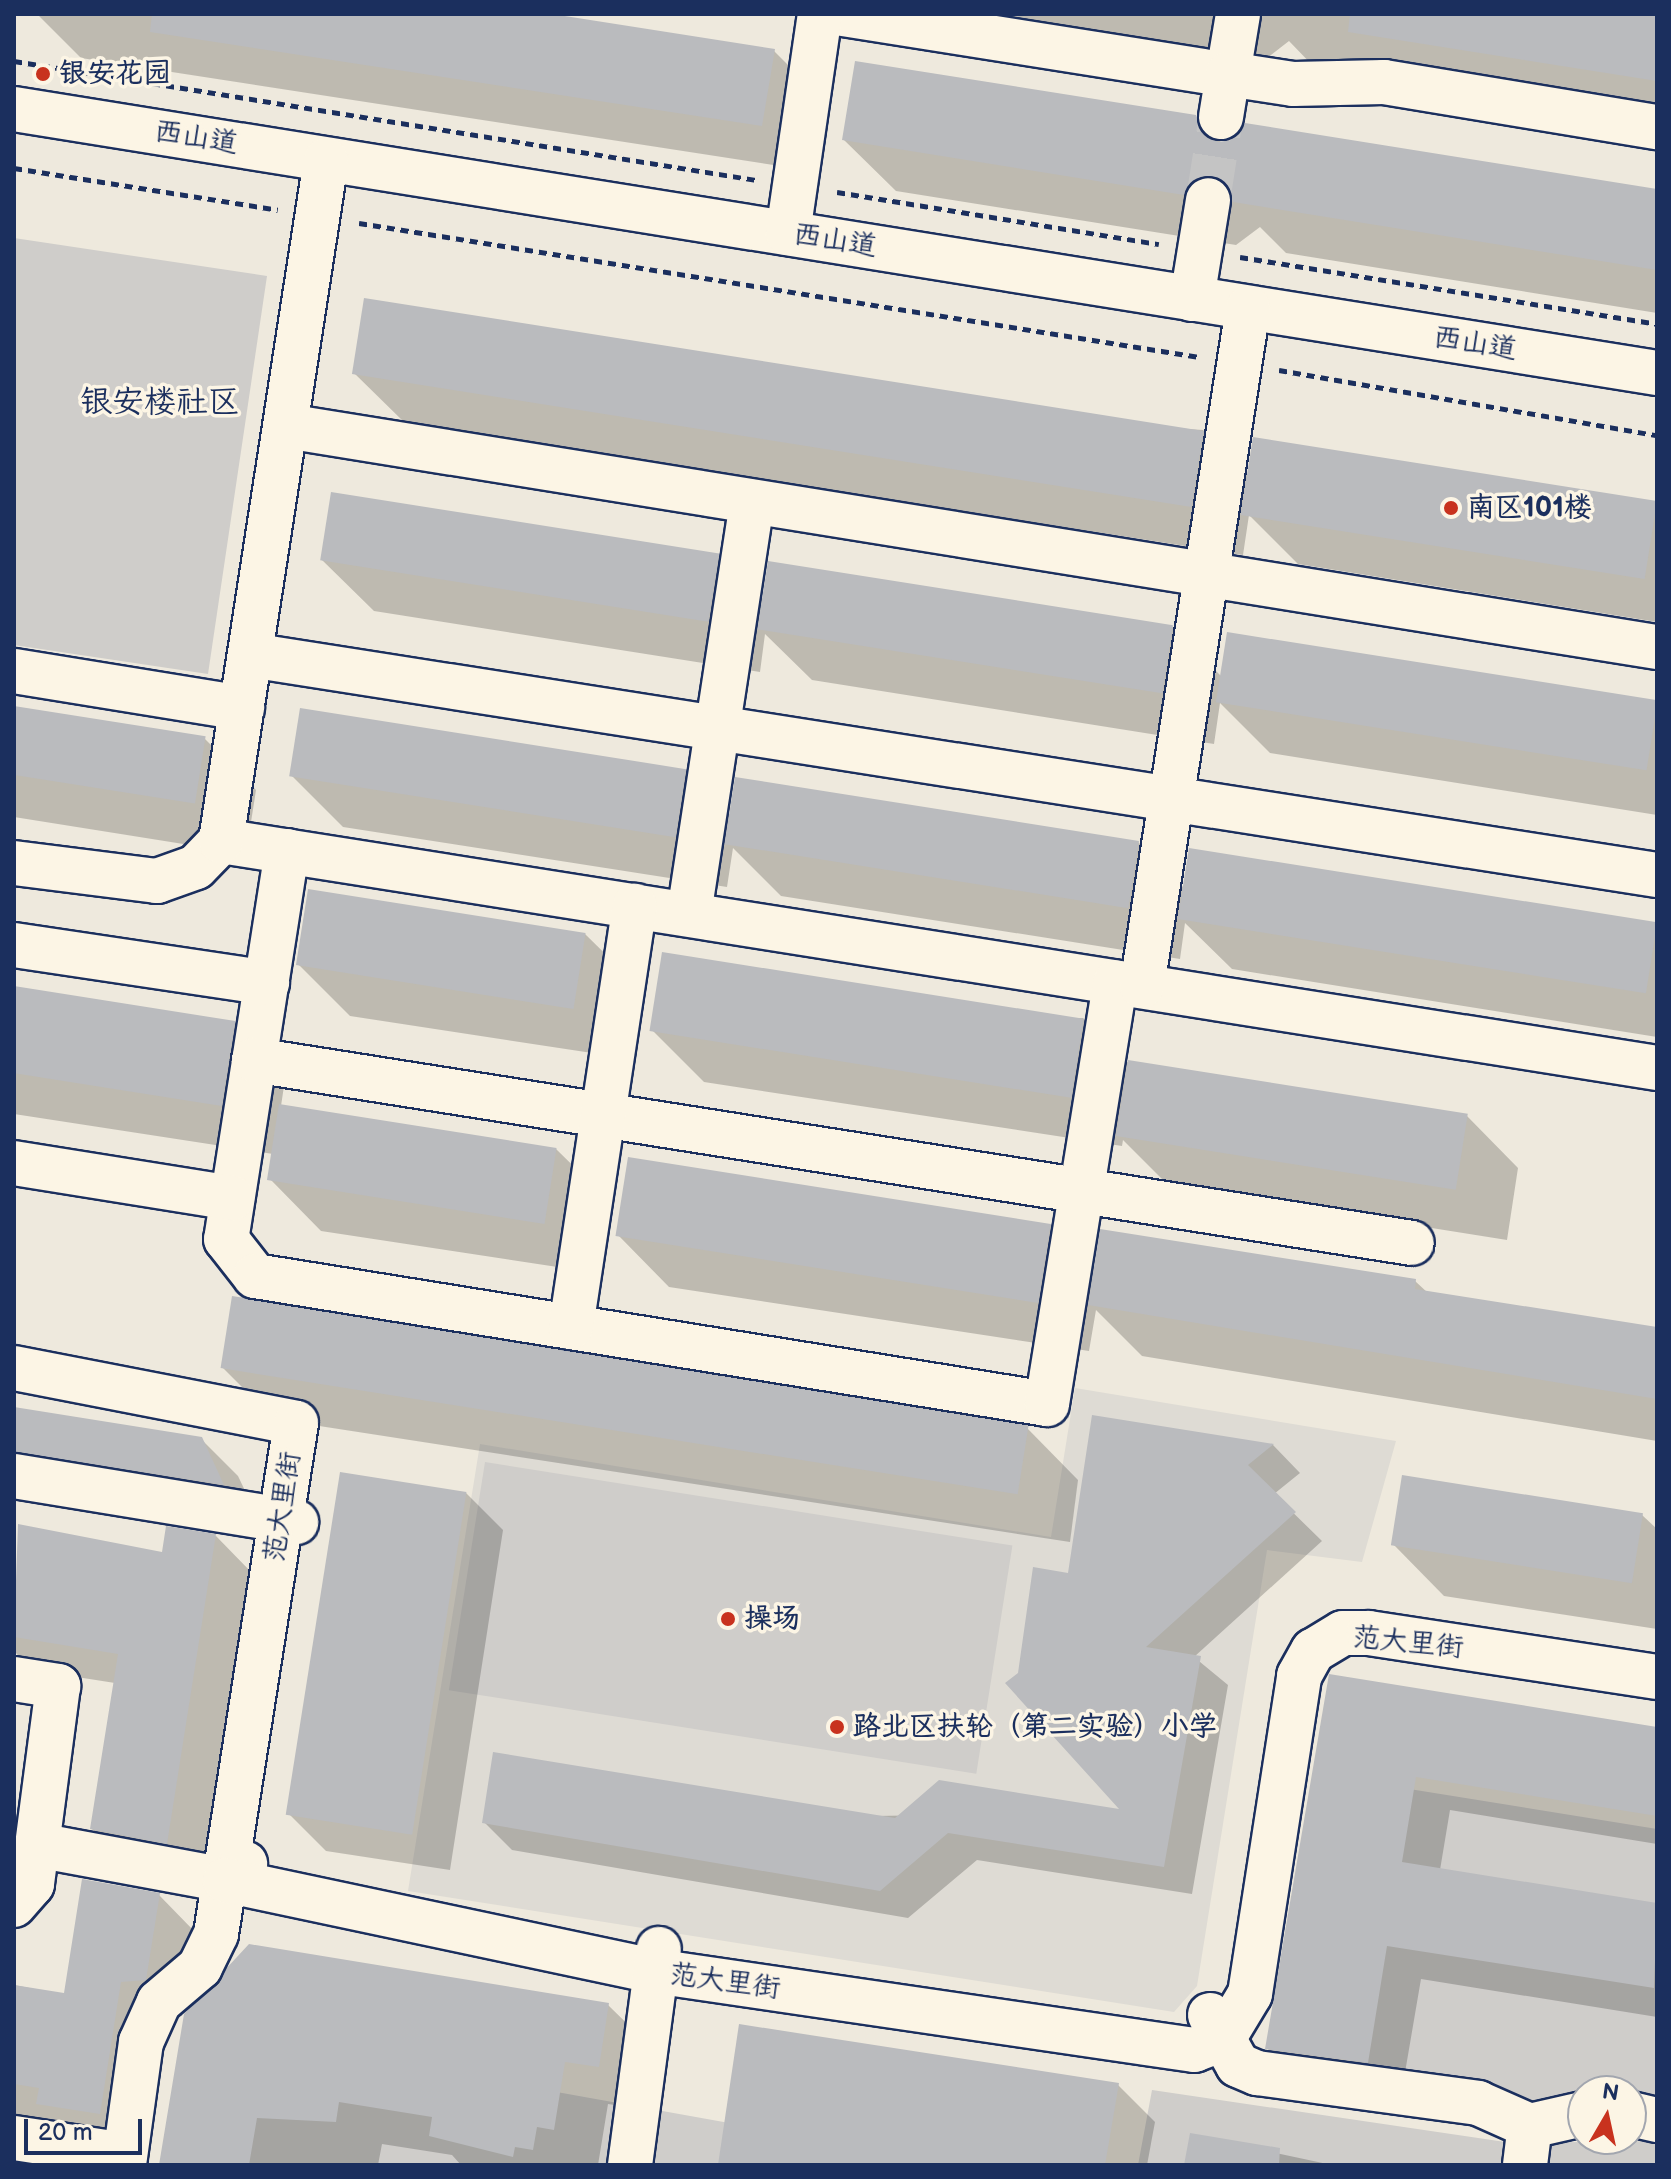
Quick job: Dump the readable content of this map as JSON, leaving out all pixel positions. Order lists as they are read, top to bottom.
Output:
{
  "streets": {
    "street": ["西山道", "范大里街"]
  },
  "districts": ["银安楼社区"],
  "places": [
    "银安花园",
    "南区101楼",
    "操场",
    "路北区扶轮（第二实验）小学"
  ],
  "scale_bar": "20 m",
  "north": "top"
}
